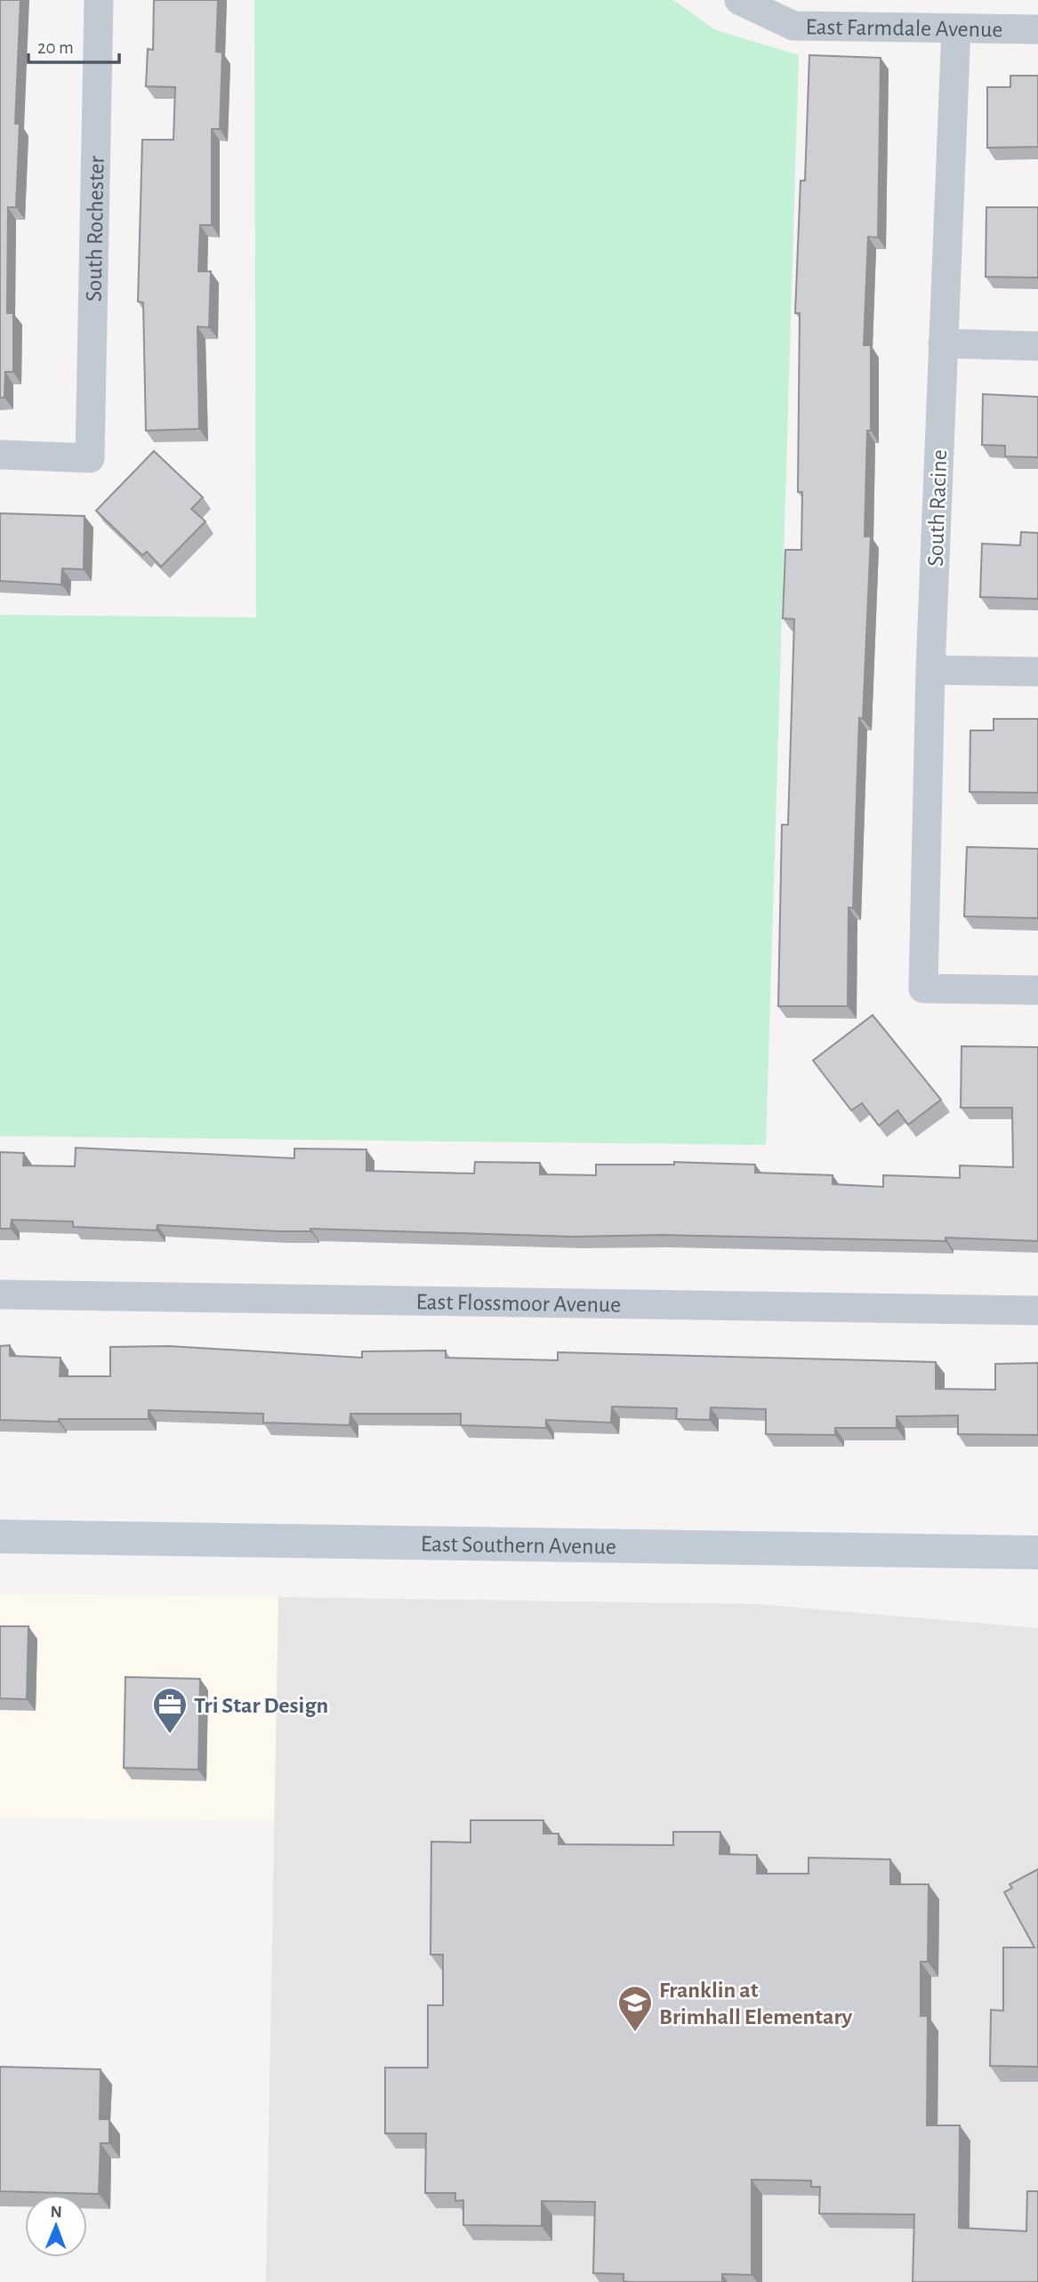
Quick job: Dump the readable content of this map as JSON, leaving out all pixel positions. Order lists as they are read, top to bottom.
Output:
{
  "streets": {
    "main road": ["East Southern Avenue"],
    "street": [
      "East Farmdale Avenue",
      "South Rochester",
      "South Racine",
      "East Flossmoor Avenue"
    ]
  },
  "crossings": [
    ["East Farmdale Avenue", "South Racine"]
  ],
  "places": {
    "office": ["Tri Star Design"],
    "school or university": ["Franklin at Brimhall Elementary"]
  },
  "scale_bar": "20 m",
  "north": "top"
}
